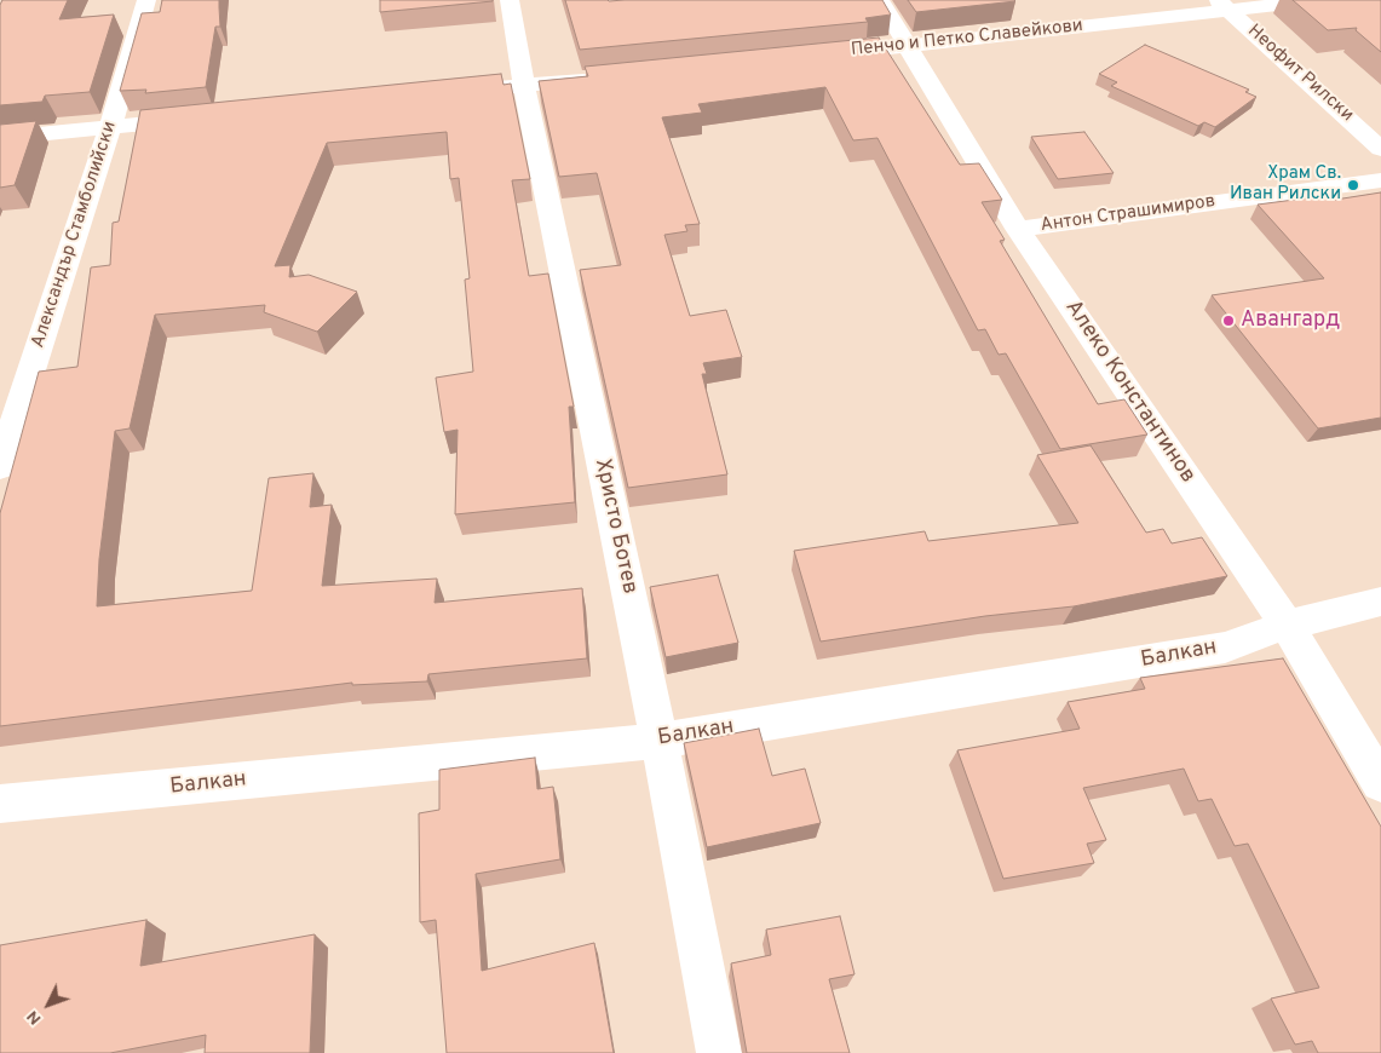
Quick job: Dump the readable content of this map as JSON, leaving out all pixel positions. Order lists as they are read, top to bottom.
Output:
{
  "streets": {
    "street": [
      "Пенчо и Петко Славейкови",
      "Неофит Рилски",
      "Антон Страшимиров",
      "Александър Стамболийски",
      "Алеко Константинов",
      "Христо Ботев",
      "Балкан"
    ]
  },
  "crossings": [
    ["Пенчо и Петко Славейкови", "Неофит Рилски"],
    ["Пенчо и Петко Славейкови", "Алеко Константинов"],
    ["Антон Страшимиров", "Алеко Константинов"],
    ["Алеко Константинов", "Балкан"],
    ["Христо Ботев", "Балкан"]
  ],
  "places": ["Храм Св. Иван Рилски", "Авангард"],
  "north": "bottom left"
}
